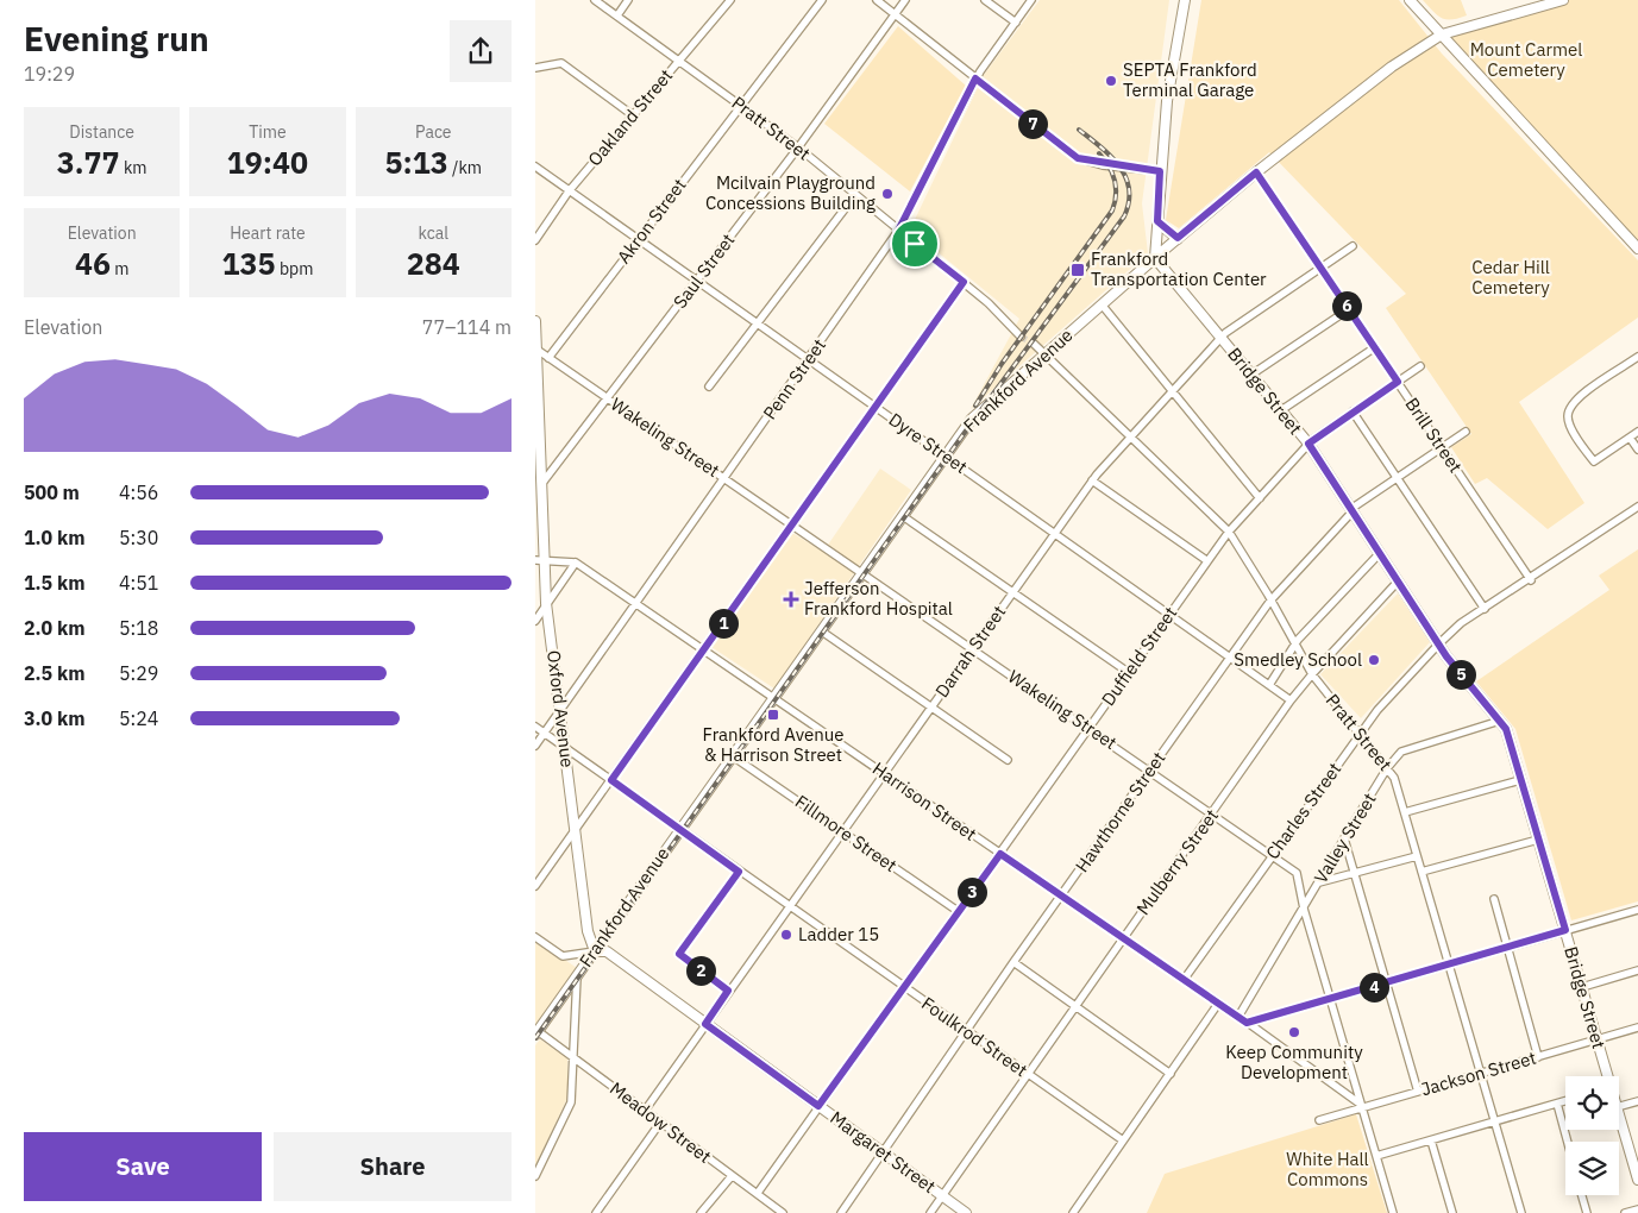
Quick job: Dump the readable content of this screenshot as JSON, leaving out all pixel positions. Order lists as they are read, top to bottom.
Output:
{
  "streets": {
    "main road": [
      "Frankford Avenue",
      "Bridge Street",
      "Oxford Avenue",
      "Margaret Street"
    ],
    "street": [
      "Oakland Street",
      "Pratt Street",
      "Akron Street",
      "Saul Street",
      "Penn Street",
      "Brill Street",
      "Wakeling Street",
      "Dyre Street",
      "Darrah Street",
      "Duffield Street",
      "Harrison Street",
      "Charles Street",
      "Hawthorne Street",
      "Fillmore Street",
      "Valley Street",
      "Mulberry Street",
      "Foulkrod Street",
      "Jackson Street",
      "Meadow Street"
    ]
  },
  "crossings": [
    ["Oakland Street", "Pratt Street"],
    ["Oakland Street", "Dyre Street"],
    ["Pratt Street", "Akron Street"],
    ["Pratt Street", "Saul Street"],
    ["Pratt Street", "Penn Street"],
    ["Pratt Street", "Frankford Avenue"],
    ["Pratt Street", "Darrah Street"],
    ["Pratt Street", "Duffield Street"],
    ["Pratt Street", "Charles Street"],
    ["Pratt Street", "Hawthorne Street"],
    ["Pratt Street", "Valley Street"],
    ["Pratt Street", "Mulberry Street"],
    ["Pratt Street", "Jackson Street"],
    ["Akron Street", "Wakeling Street"],
    ["Akron Street", "Dyre Street"],
    ["Saul Street", "Wakeling Street"],
    ["Saul Street", "Dyre Street"],
    ["Saul Street", "Oxford Avenue"],
    ["Penn Street", "Wakeling Street"],
    ["Penn Street", "Dyre Street"],
    ["Penn Street", "Oxford Avenue"],
    ["Penn Street", "Harrison Street"],
    ["Penn Street", "Foulkrod Street"],
    ["Frankford Avenue", "Bridge Street"],
    ["Frankford Avenue", "Brill Street"],
    ["Frankford Avenue", "Wakeling Street"],
    ["Frankford Avenue", "Dyre Street"],
    ["Frankford Avenue", "Oxford Avenue"],
    ["Frankford Avenue", "Harrison Street"],
    ["Frankford Avenue", "Fillmore Street"],
    ["Frankford Avenue", "Foulkrod Street"],
    ["Frankford Avenue", "Meadow Street"],
    ["Frankford Avenue", "Margaret Street"],
    ["Bridge Street", "Darrah Street"],
    ["Bridge Street", "Duffield Street"],
    ["Bridge Street", "Charles Street"],
    ["Bridge Street", "Hawthorne Street"],
    ["Bridge Street", "Valley Street"],
    ["Bridge Street", "Mulberry Street"],
    ["Bridge Street", "Jackson Street"],
    ["Brill Street", "Darrah Street"],
    ["Brill Street", "Duffield Street"],
    ["Brill Street", "Charles Street"],
    ["Brill Street", "Hawthorne Street"],
    ["Wakeling Street", "Darrah Street"],
    ["Wakeling Street", "Duffield Street"],
    ["Wakeling Street", "Oxford Avenue"],
    ["Wakeling Street", "Harrison Street"],
    ["Wakeling Street", "Charles Street"],
    ["Wakeling Street", "Hawthorne Street"],
    ["Wakeling Street", "Valley Street"],
    ["Wakeling Street", "Mulberry Street"],
    ["Wakeling Street", "Jackson Street"],
    ["Dyre Street", "Darrah Street"],
    ["Dyre Street", "Duffield Street"],
    ["Dyre Street", "Hawthorne Street"],
    ["Dyre Street", "Mulberry Street"],
    ["Darrah Street", "Harrison Street"],
    ["Darrah Street", "Fillmore Street"],
    ["Darrah Street", "Foulkrod Street"],
    ["Darrah Street", "Meadow Street"],
    ["Darrah Street", "Margaret Street"],
    ["Duffield Street", "Harrison Street"],
    ["Duffield Street", "Fillmore Street"],
    ["Duffield Street", "Foulkrod Street"],
    ["Duffield Street", "Meadow Street"],
    ["Duffield Street", "Margaret Street"],
    ["Oxford Avenue", "Foulkrod Street"],
    ["Oxford Avenue", "Margaret Street"],
    ["Harrison Street", "Charles Street"],
    ["Harrison Street", "Hawthorne Street"],
    ["Harrison Street", "Valley Street"],
    ["Harrison Street", "Mulberry Street"],
    ["Harrison Street", "Jackson Street"],
    ["Hawthorne Street", "Foulkrod Street"],
    ["Hawthorne Street", "Margaret Street"],
    ["Mulberry Street", "Foulkrod Street"],
    ["Mulberry Street", "Margaret Street"]
  ],
  "parks": ["Mount Carmel Cemetery", "Cedar Hill Cemetery", "White Hall Commons"],
  "places": {
    "other": [
      "SEPTA Frankford Terminal Garage",
      "Mcilvain Playground Concessions Building",
      "Smedley School",
      "Ladder 15",
      "Keep Community Development"
    ],
    "transit": ["Frankford Transportation Center", "Frankford Avenue & Harrison Street"],
    "health": ["Jefferson Frankford Hospital"]
  },
  "page": {
    "heading": ["Evening run", "19:29"],
    "stats": [
      ["Distance", "3.77 km"],
      ["Time", "19:40"],
      ["Pace", "5:13 /km"],
      ["Elevation", "46 m"],
      ["Heart rate", "135 bpm"],
      ["kcal", "284"]
    ],
    "pins": [
      "7",
      "6",
      "1",
      "5",
      "3",
      "2",
      "4"
    ],
    "chart": ["Elevation", "77–114 m"],
    "list": [
      {
        "name": "500 m",
        "note": "4:56"
      },
      {
        "name": "1.0 km",
        "note": "5:30"
      },
      {
        "name": "1.5 km",
        "note": "4:51"
      },
      {
        "name": "2.0 km",
        "note": "5:18"
      },
      {
        "name": "2.5 km",
        "note": "5:29"
      },
      {
        "name": "3.0 km",
        "note": "5:24"
      }
    ],
    "buttons": ["Save", "Share"]
  }
}
